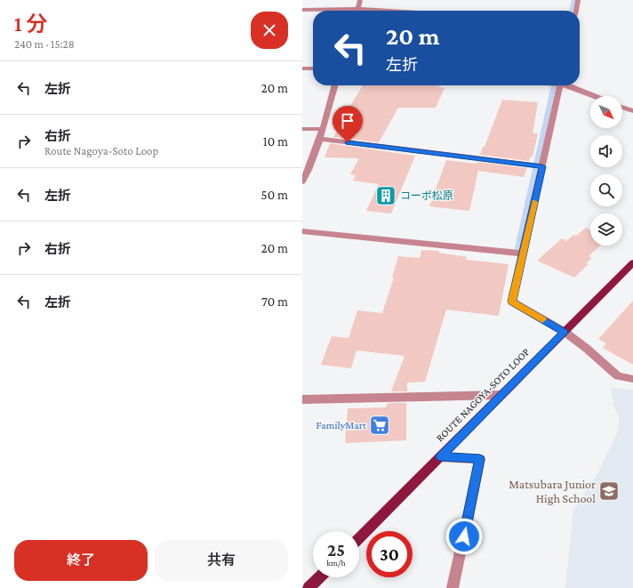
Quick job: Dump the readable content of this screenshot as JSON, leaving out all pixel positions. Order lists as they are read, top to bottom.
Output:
{
  "streets": {
    "main road": ["ROUTE NAGOYA-SOTO LOOP"]
  },
  "places": {
    "building": ["コーポ松原"],
    "supermarket": ["FamilyMart"],
    "school or university": ["Matsubara Junior High School"]
  },
  "north": "bottom right",
  "page": {
    "heading": ["1 分", "240 m · 15:28"],
    "turn": ["20 m", "左折"],
    "list": [
      {
        "name": "左折",
        "value": "20 m"
      },
      {
        "name": "右折",
        "note": "Route Nagoya-Soto Loop",
        "value": "10 m"
      },
      {
        "name": "左折",
        "value": "50 m"
      },
      {
        "name": "右折",
        "value": "20 m"
      },
      {
        "name": "左折",
        "value": "70 m"
      }
    ],
    "speed": "25 km/h",
    "limit": "30",
    "buttons": ["終了", "共有"]
  }
}
